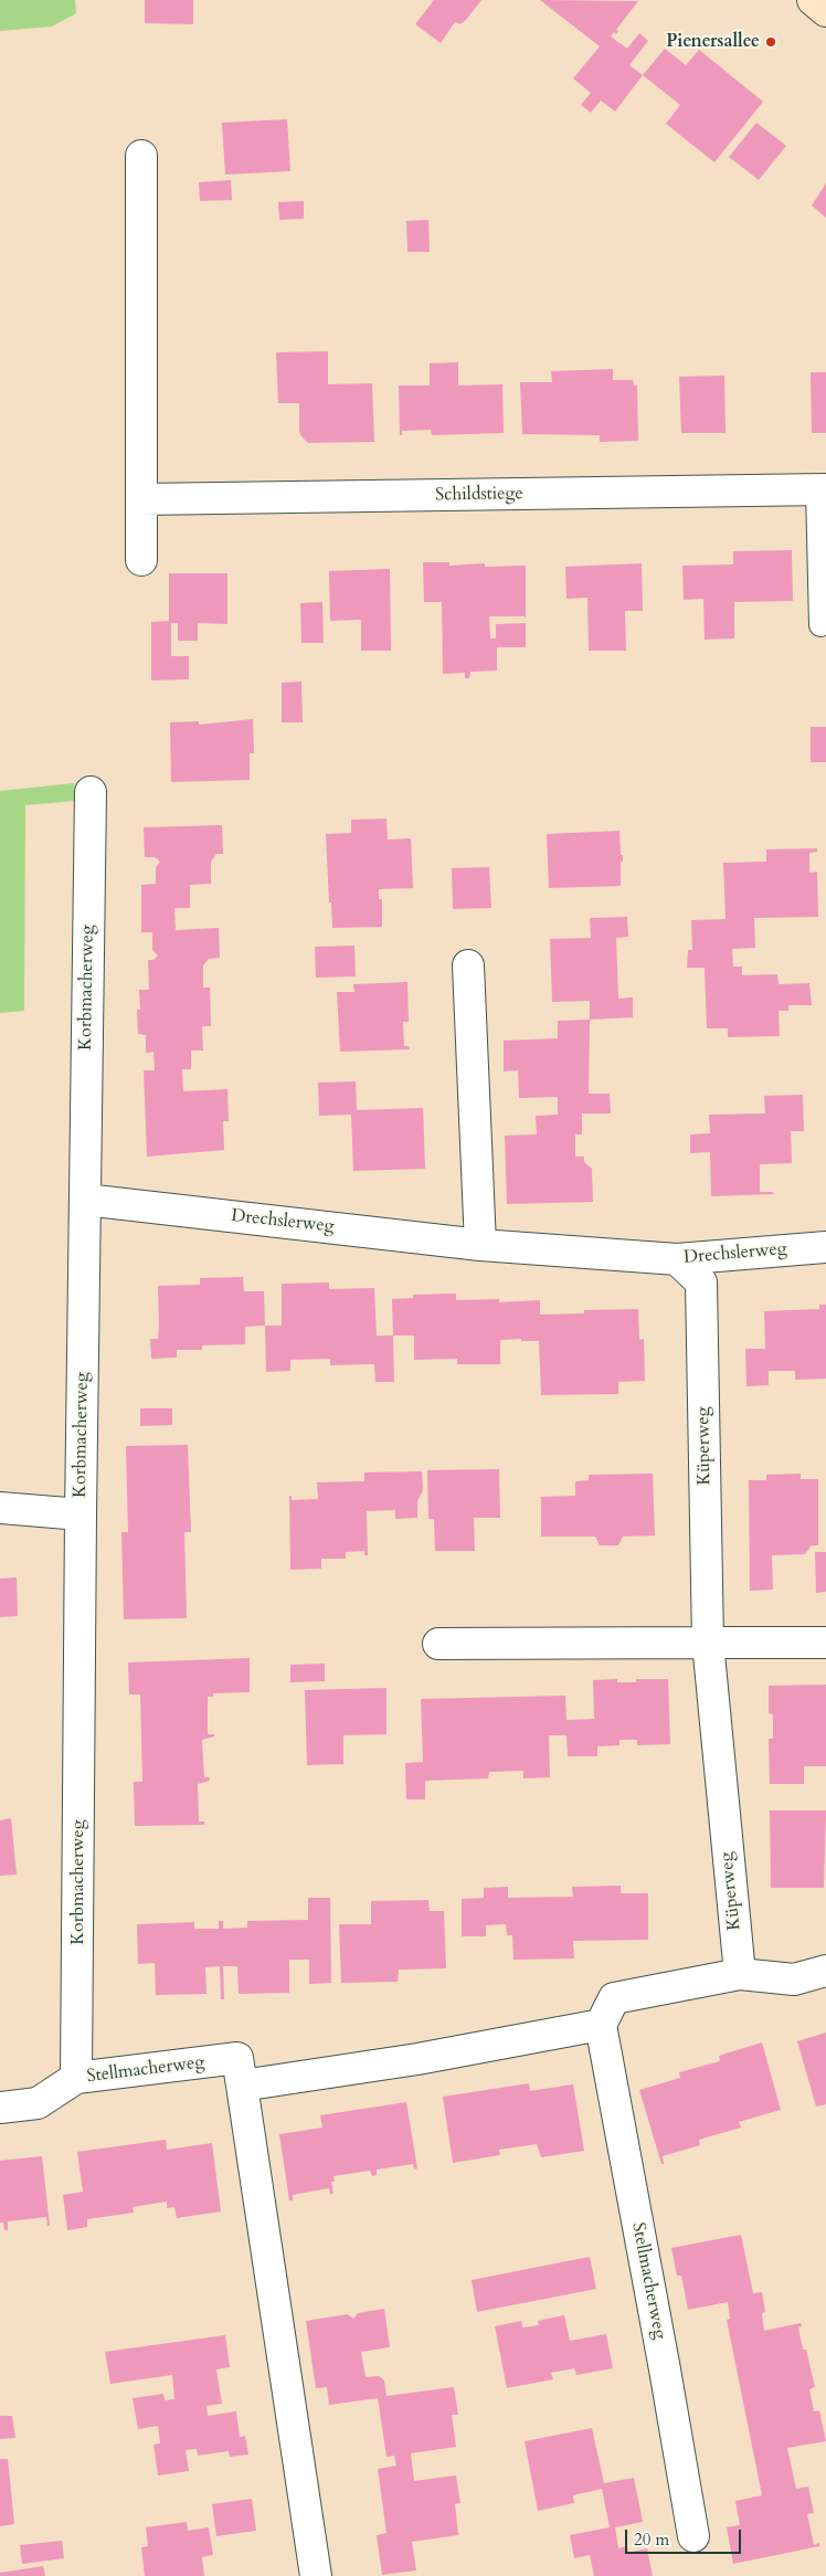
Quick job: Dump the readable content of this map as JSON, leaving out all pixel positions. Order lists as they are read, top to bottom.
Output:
{
  "streets": {
    "street": [
      "Schildstiege",
      "Korbmacherweg",
      "Drechslerweg",
      "Küperweg",
      "Stellmacherweg"
    ]
  },
  "crossings": [
    ["Korbmacherweg", "Drechslerweg"],
    ["Korbmacherweg", "Stellmacherweg"],
    ["Drechslerweg", "Küperweg"]
  ],
  "places": ["Pienersallee"],
  "scale_bar": "20 m"
}
